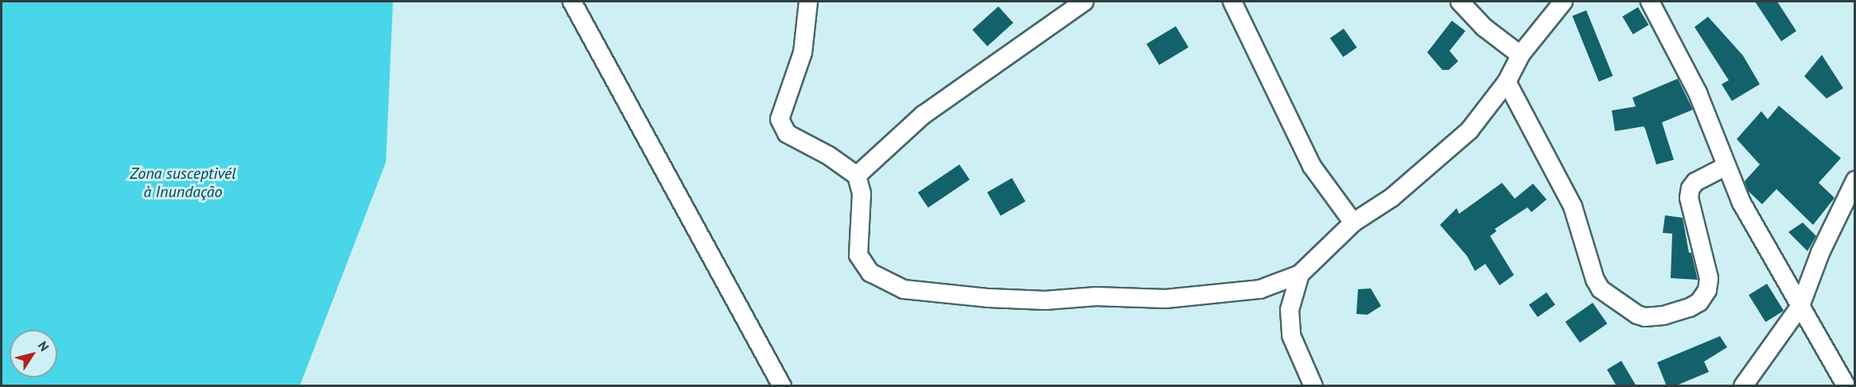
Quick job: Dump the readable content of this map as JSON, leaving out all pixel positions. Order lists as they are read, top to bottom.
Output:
{
  "water": ["Zona susceptivél à Inundação"],
  "north": "top right"
}
